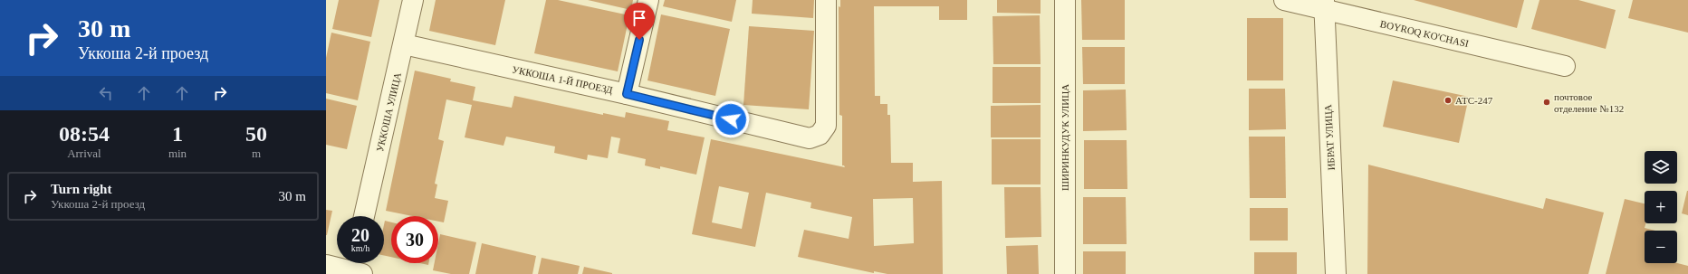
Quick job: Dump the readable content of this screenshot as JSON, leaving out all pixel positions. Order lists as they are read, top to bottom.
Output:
{
  "streets": {
    "street": [
      "BOYROQ KO'CHASI",
      "УККОША 1-Й ПРОЕЗД",
      "УККОША УЛИЦА",
      "ШИРИНКУДУК УЛИЦА",
      "ИБРАТ УЛИЦА"
    ]
  },
  "crossings": [
    ["BOYROQ KO'CHASI", "ИБРАТ УЛИЦА"],
    ["УККОША 1-Й ПРОЕЗД", "УККОША УЛИЦА"]
  ],
  "places": ["АТС-247", "почтовое отделение №132"],
  "page": {
    "turn": ["30 m", "Уккоша 2-й проезд"],
    "eta": [
      "08:54",
      "Arrival",
      "1",
      "min",
      "50",
      "m"
    ],
    "map_buttons": ["+", "−"],
    "list": [
      {
        "name": "Turn right",
        "note": "Уккоша 2-й проезд",
        "value": "30 m"
      }
    ],
    "speed": "20 km/h",
    "limit": "30"
  }
}
